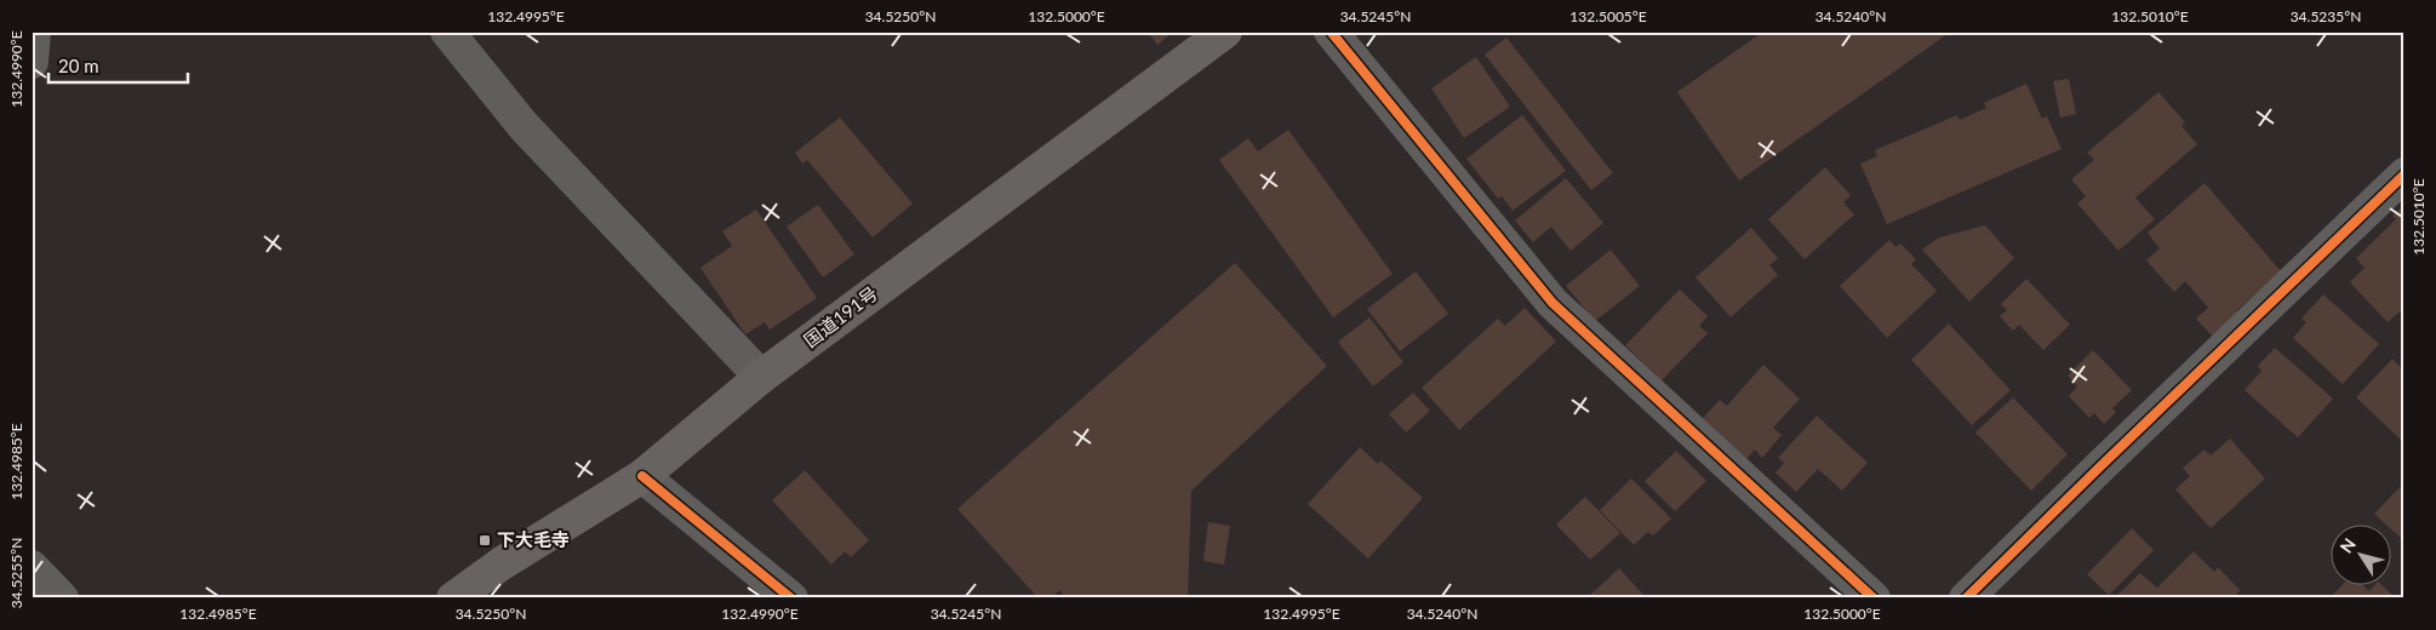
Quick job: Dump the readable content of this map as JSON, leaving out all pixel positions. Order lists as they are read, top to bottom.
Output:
{
  "streets": {
    "highway": ["国道191号"]
  },
  "places": {
    "transit": ["下大毛寺"]
  },
  "scale_bar": "20 m",
  "north": "top left",
  "coordinates": [
    "132.4995°E",
    "34.5250°N",
    "132.5000°E",
    "34.5245°N",
    "132.5005°E",
    "34.5240°N",
    "132.5010°E",
    "34.5235°N",
    "132.4990°E",
    "132.4985°E",
    "34.5255°N"
  ]
}
